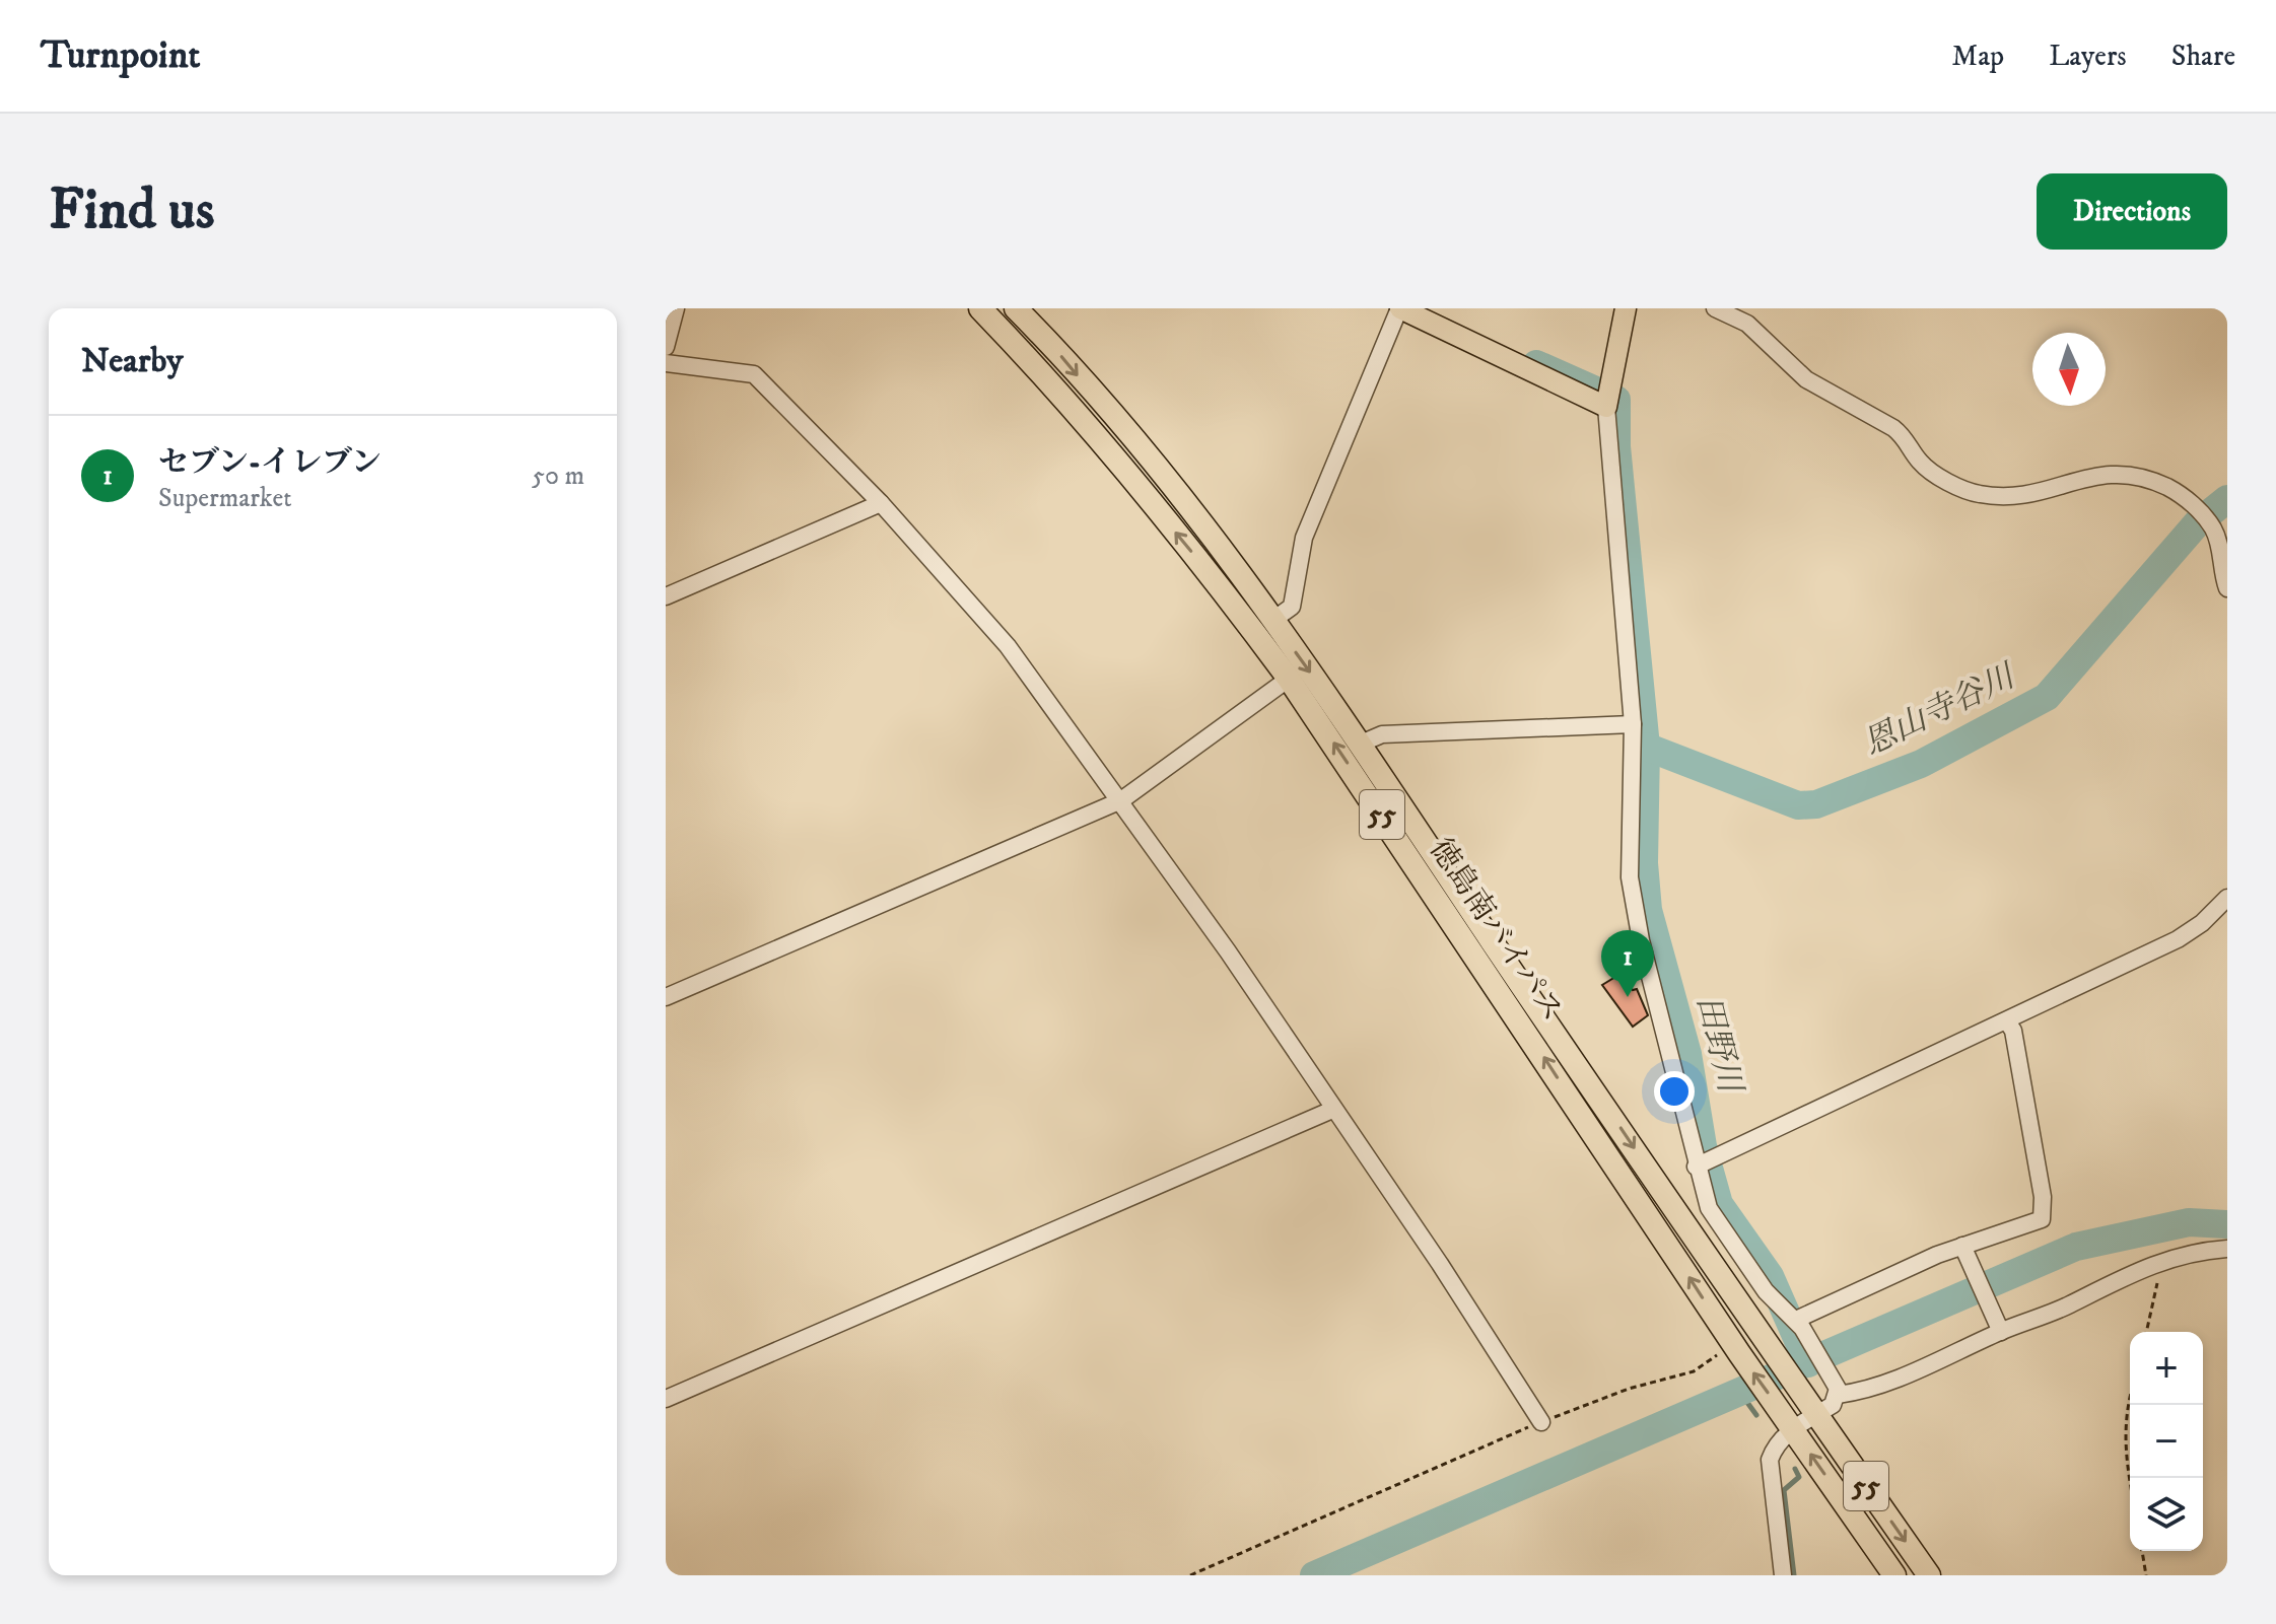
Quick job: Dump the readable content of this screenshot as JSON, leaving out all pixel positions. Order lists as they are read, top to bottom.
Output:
{
  "streets": {
    "highway": ["55", "徳島南バイパス"]
  },
  "water": ["恩山寺谷川", "田野川"],
  "north": "bottom",
  "page": {
    "header": "Turnpoint",
    "nav": ["Map", "Layers", "Share"],
    "buttons": "Directions",
    "title": "Find us",
    "heading": "Nearby",
    "list": [
      {
        "mark": "1",
        "name": "セブン-イレブン",
        "note": "Supermarket",
        "value": "50 m"
      }
    ],
    "pins": "1",
    "map_buttons": ["+", "−"]
  }
}
